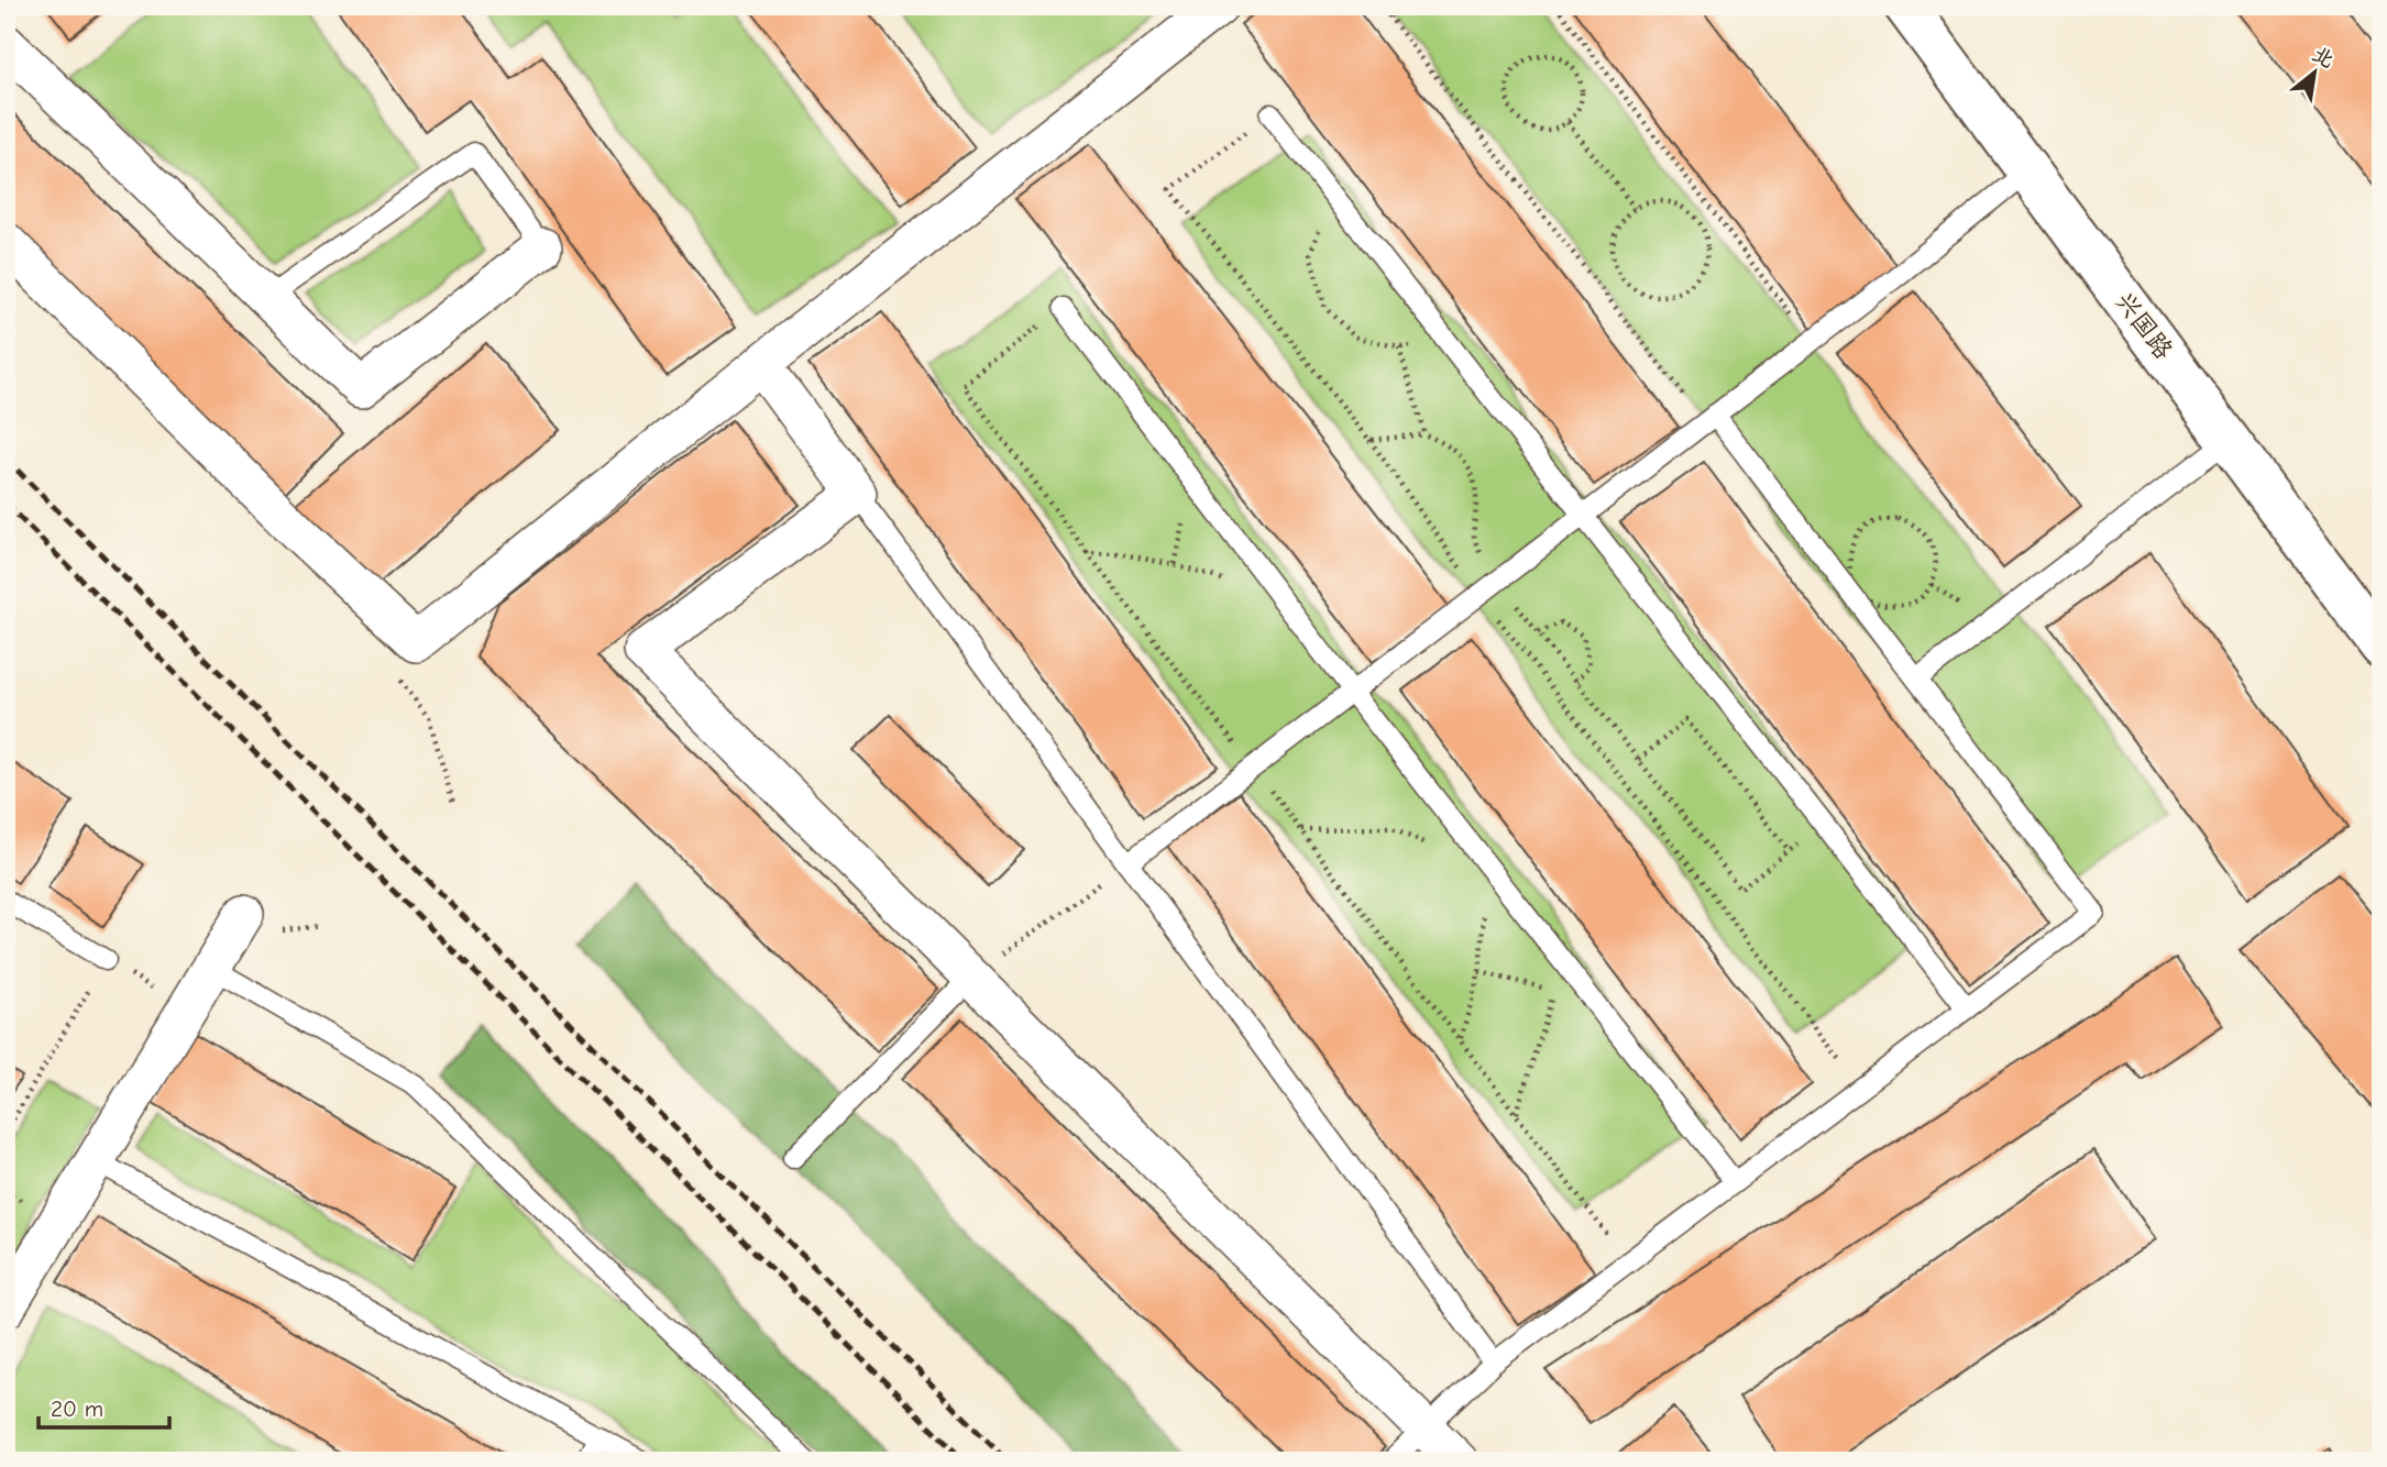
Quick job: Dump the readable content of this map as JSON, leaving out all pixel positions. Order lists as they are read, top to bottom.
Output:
{
  "streets": {
    "main road": ["兴国路"]
  },
  "scale_bar": "20 m",
  "north": "top right"
}
